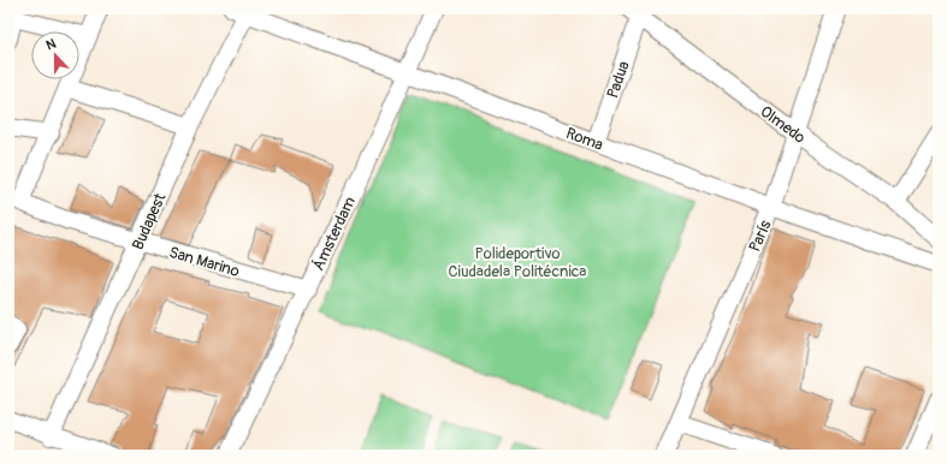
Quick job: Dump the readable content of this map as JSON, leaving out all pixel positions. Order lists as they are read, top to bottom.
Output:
{
  "streets": {
    "street": [
      "Padua",
      "Olmedo",
      "Roma",
      "Budapest",
      "Ámsterdam",
      "París",
      "San Marino"
    ]
  },
  "crossings": [
    ["Padua", "Olmedo"],
    ["Padua", "Roma"],
    ["Olmedo", "París"],
    ["Roma", "Budapest"],
    ["Roma", "Ámsterdam"],
    ["Roma", "París"],
    ["Budapest", "San Marino"],
    ["Ámsterdam", "San Marino"]
  ],
  "parks": ["Polideportivo Ciudadela Politécnica"],
  "north": "top"
}
